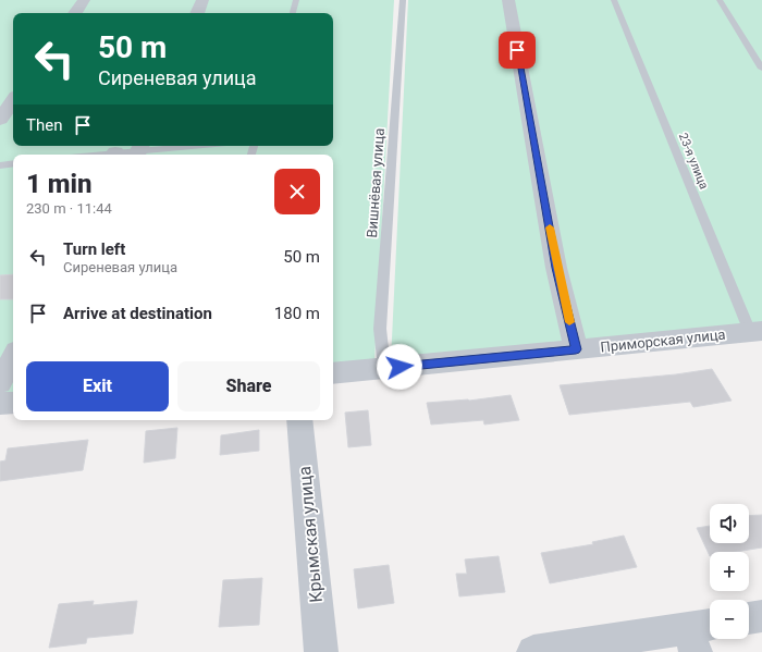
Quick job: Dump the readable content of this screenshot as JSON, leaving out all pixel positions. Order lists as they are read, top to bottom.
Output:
{
  "streets": {
    "street": ["Приморская улица", "Крымская улица"],
    "lane": ["23-я улица", "Вишнёвая улица"]
  },
  "crossings": [
    ["23-я улица", "Приморская улица"],
    ["Вишнёвая улица", "Приморская улица"]
  ],
  "page": {
    "turn": ["50 m", "Сиреневая улица"],
    "then": "Then",
    "heading": ["1 min", "230 m · 11:44"],
    "list": [
      {
        "name": "Turn left",
        "note": "Сиреневая улица",
        "value": "50 m"
      },
      {
        "name": "Arrive at destination",
        "value": "180 m"
      }
    ],
    "buttons": ["Exit", "Share"],
    "map_buttons": ["+", "−"]
  }
}
